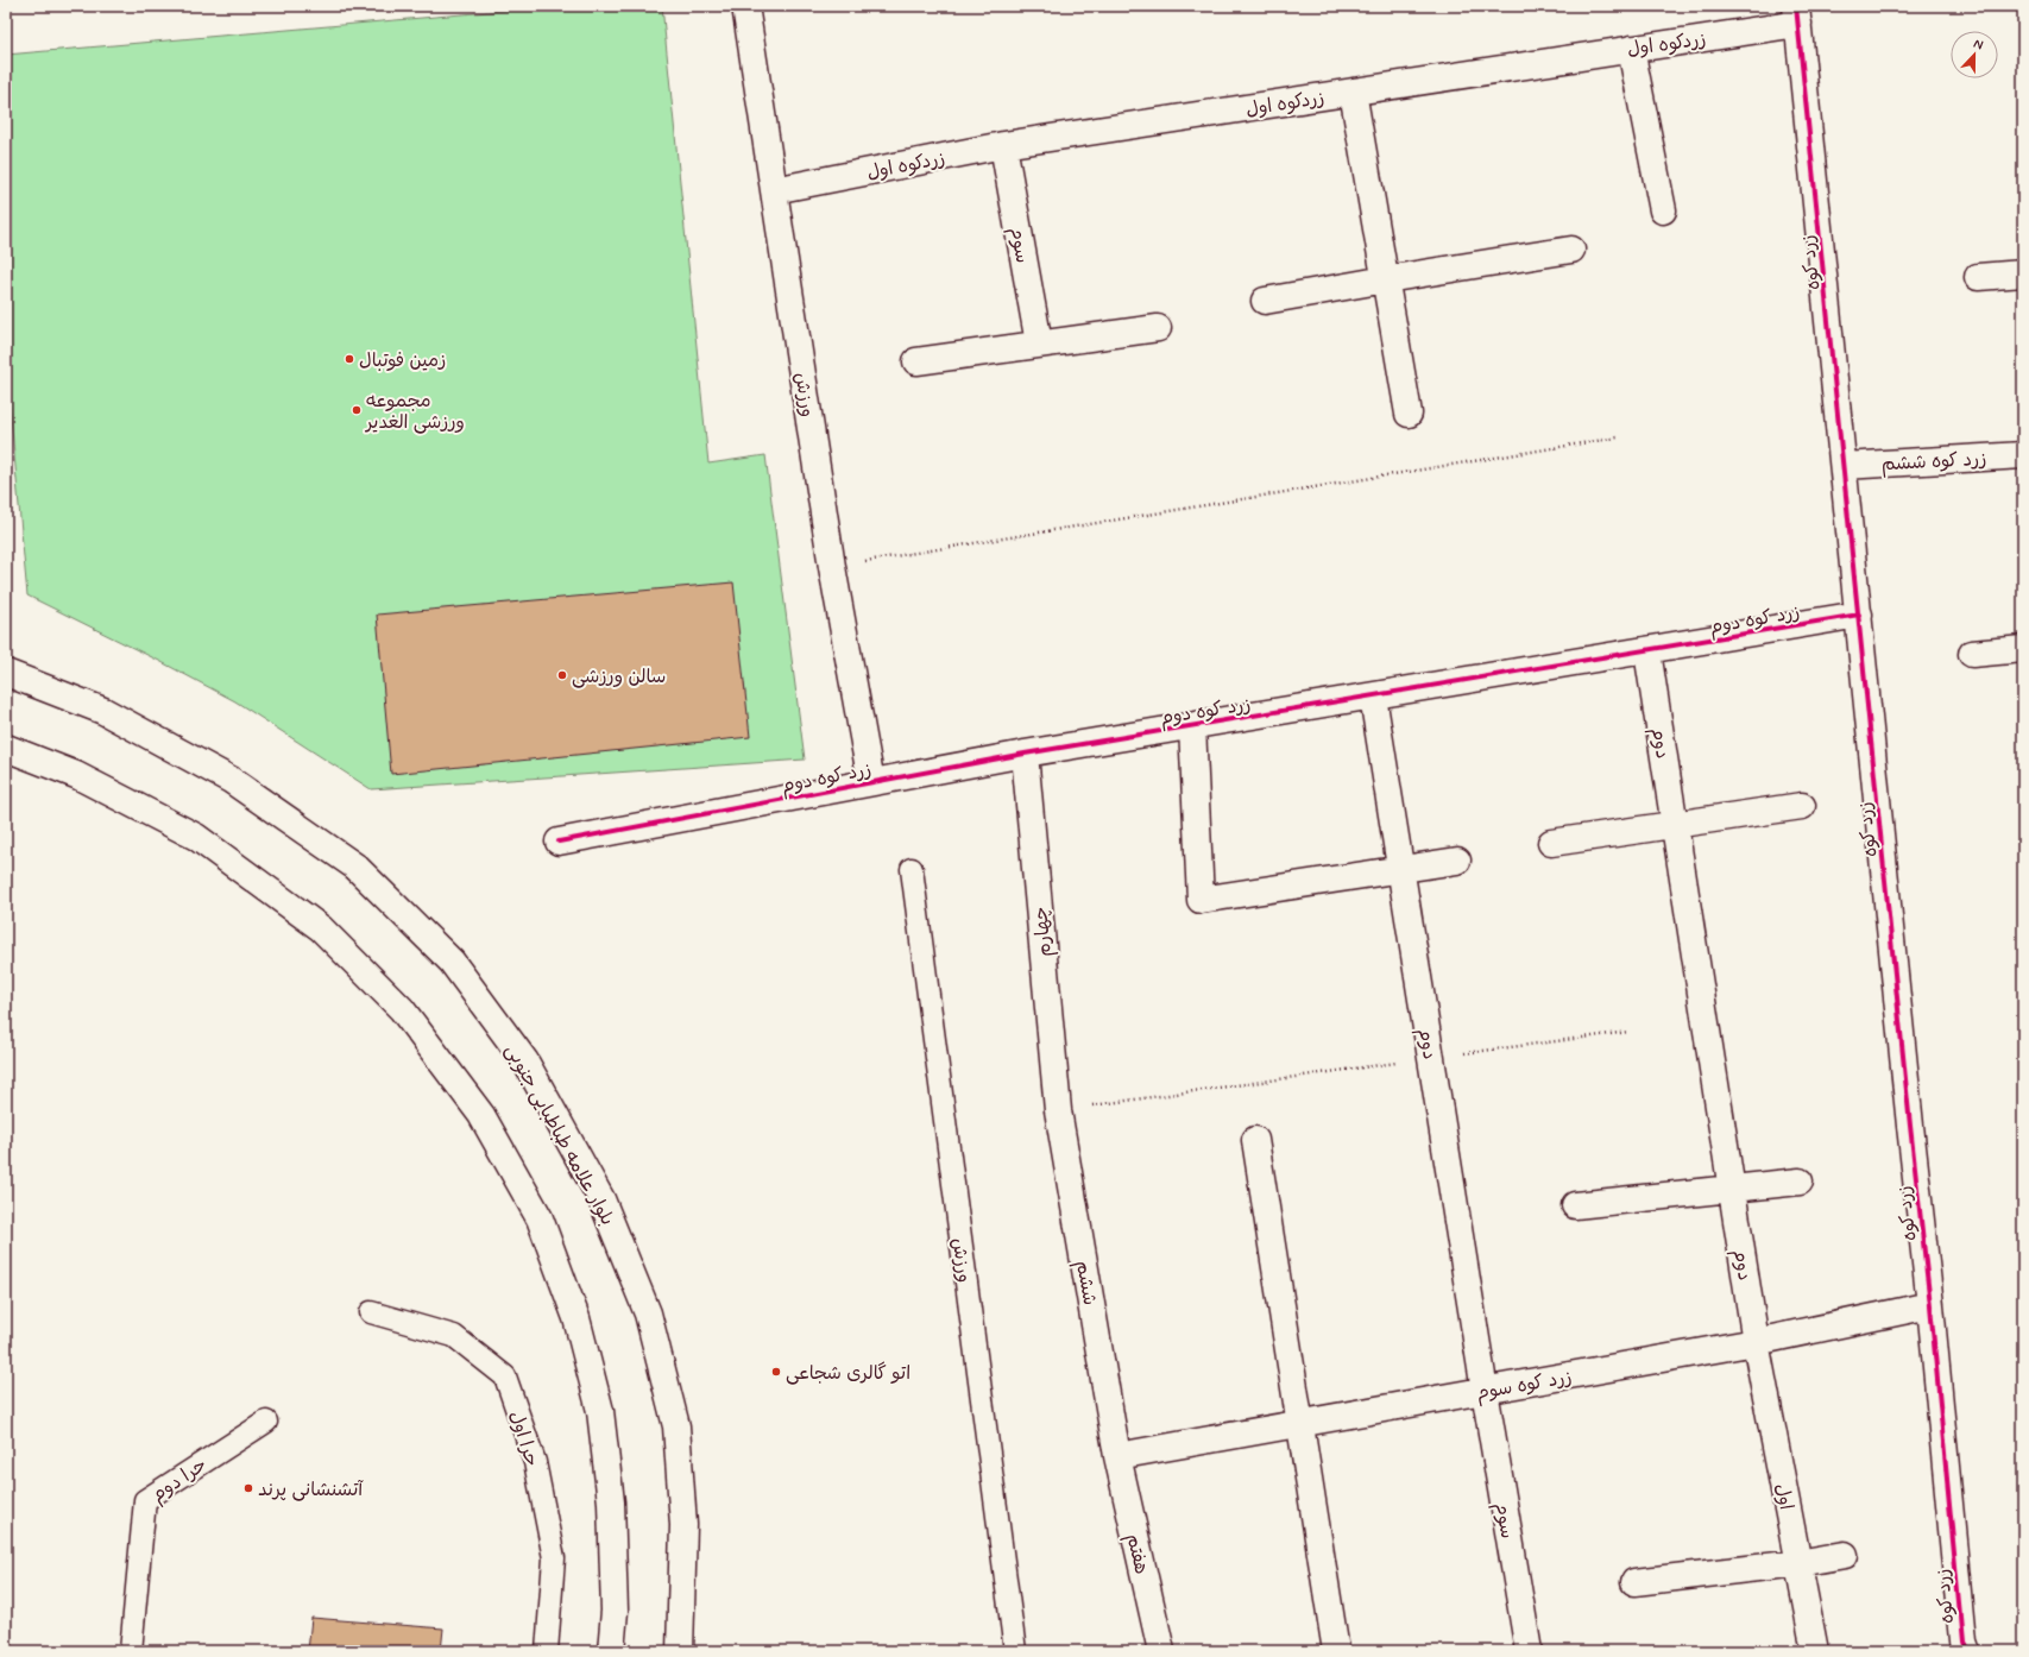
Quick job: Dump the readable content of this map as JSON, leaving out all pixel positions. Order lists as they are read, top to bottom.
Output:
{
  "streets": {
    "street": [
      "زردکوه اول",
      "سوم",
      "زرد کوه",
      "ورزش",
      "زرد کوه ششم",
      "زرد کوه دوم",
      "دوم",
      "چهارم",
      "بلوار علامه طباطبایی جنوبی",
      "ششم",
      "زرد کوه سوم",
      "اول",
      "هفتم"
    ],
    "lane": ["حرا اول", "حرا دوم"]
  },
  "crossings": [
    ["زردکوه اول", "سوم"],
    ["زردکوه اول", "زرد کوه"],
    ["زردکوه اول", "ورزش"],
    ["سوم", "دوم"],
    ["سوم", "زرد کوه سوم"],
    ["زرد کوه", "زرد کوه ششم"],
    ["زرد کوه", "زرد کوه دوم"],
    ["زرد کوه", "زرد کوه سوم"],
    ["ورزش", "زرد کوه دوم"],
    ["زرد کوه دوم", "دوم"],
    ["زرد کوه دوم", "چهارم"],
    ["دوم", "زرد کوه سوم"],
    ["دوم", "اول"],
    ["چهارم", "ششم"],
    ["ششم", "زرد کوه سوم"],
    ["ششم", "هفتم"],
    ["زرد کوه سوم", "اول"],
    ["زرد کوه سوم", "هفتم"]
  ],
  "places": [
    "زمین فوتبال",
    "مجموعه ورزشی الغدیر",
    "سالن ورزشی",
    "اتو گالری شجاعی",
    "آتشنشانی پرند"
  ],
  "north": "top"
}
